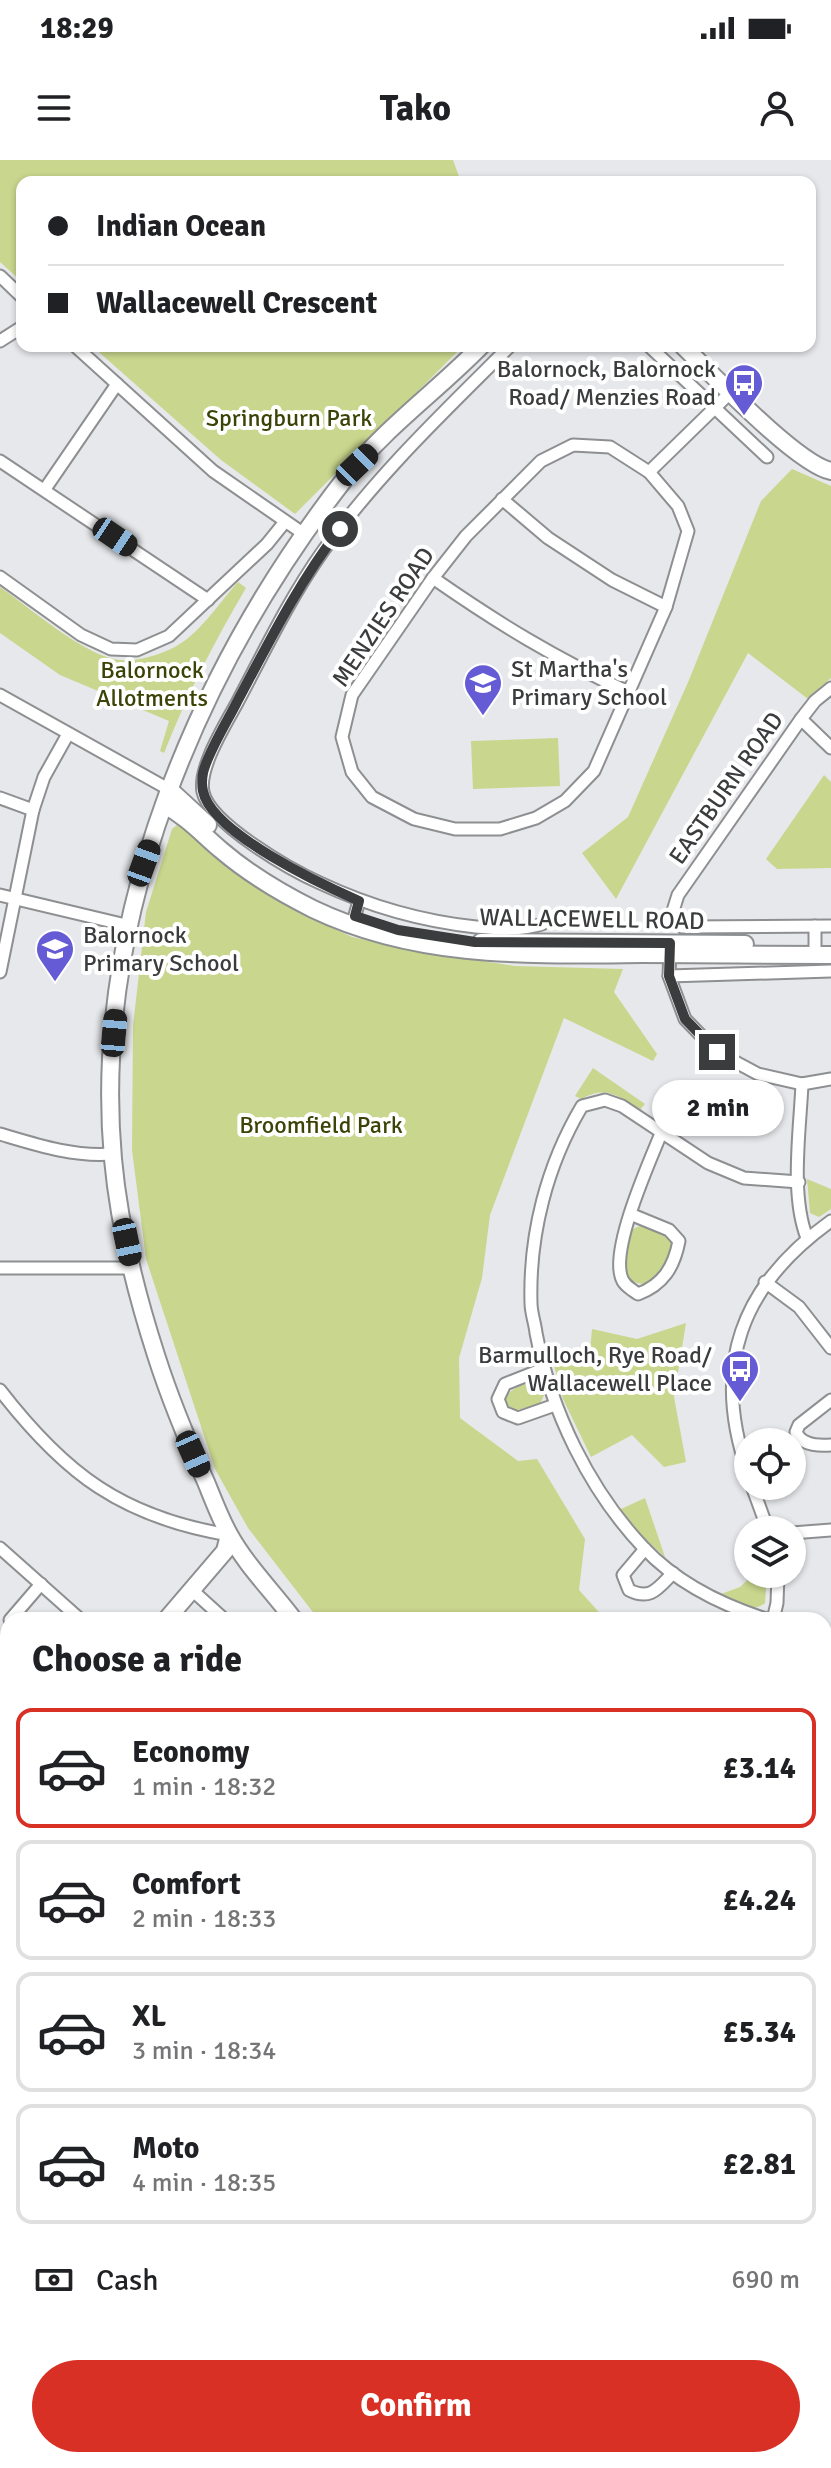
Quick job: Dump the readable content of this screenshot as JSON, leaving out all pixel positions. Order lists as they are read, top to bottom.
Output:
{
  "streets": {
    "street": ["MENZIES ROAD", "EASTBURN ROAD", "WALLACEWELL ROAD"]
  },
  "crossings": [
    ["EASTBURN ROAD", "WALLACEWELL ROAD"]
  ],
  "parks": ["Springburn Park", "Balornock Allotments", "Broomfield Park"],
  "places": {
    "bus stop": ["Balornock, Balornock Road/ Menzies Road", "Barmulloch, Rye Road/ Wallacewell Place"],
    "school or university": ["St Martha's Primary School", "Balornock Primary School"]
  },
  "page": {
    "status": "18:29",
    "header": "Tako",
    "banner": ["Indian Ocean", "Wallacewell Crescent"],
    "bubble": "2 min",
    "heading": "Choose a ride",
    "list": [
      {
        "name": "Economy",
        "note": "1 min · 18:32",
        "value": "£3.14"
      },
      {
        "name": "Comfort",
        "note": "2 min · 18:33",
        "value": "£4.24"
      },
      {
        "name": "XL",
        "note": "3 min · 18:34",
        "value": "£5.34"
      },
      {
        "name": "Moto",
        "note": "4 min · 18:35",
        "value": "£2.81"
      }
    ],
    "pay": ["Cash", "690 m"],
    "buttons": "Confirm"
  }
}
